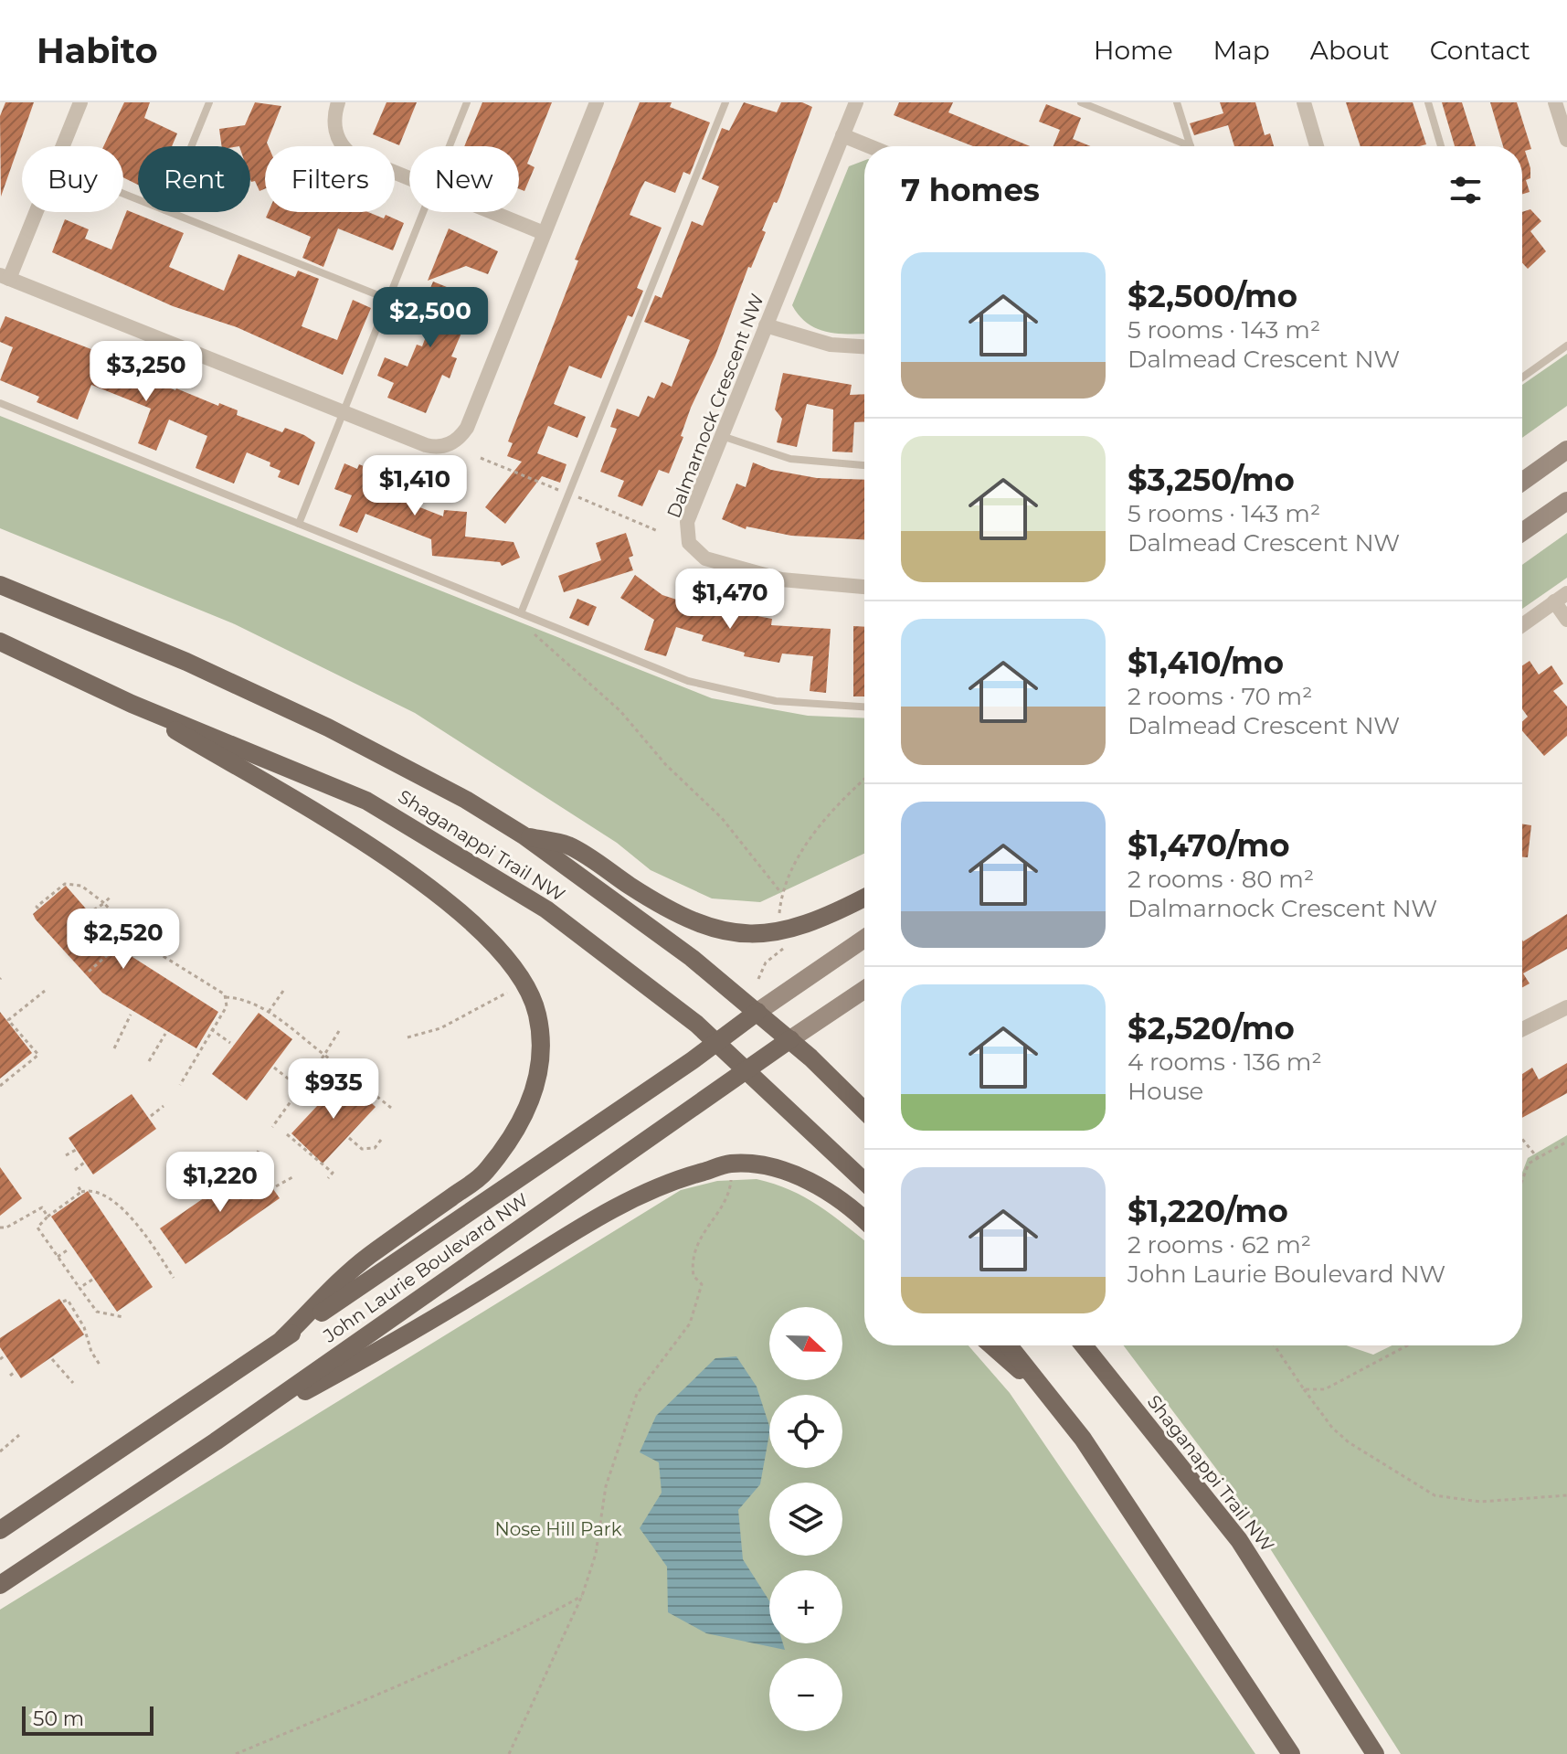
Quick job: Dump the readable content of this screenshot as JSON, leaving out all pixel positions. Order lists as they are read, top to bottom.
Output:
{
  "streets": {
    "main road": ["Shaganappi Trail NW", "John Laurie Boulevard NW"],
    "street": ["Dalmarnock Crescent NW"]
  },
  "crossings": [
    ["Shaganappi Trail NW", "John Laurie Boulevard NW"]
  ],
  "parks": ["Nose Hill Park"],
  "scale_bar": "50 m",
  "north": "right",
  "page": {
    "header": "Habito",
    "nav": [
      "Home",
      "Map",
      "About",
      "Contact"
    ],
    "chip": [
      "Buy",
      "Rent",
      "Filters",
      "New"
    ],
    "heading": "7 homes",
    "list": [
      {
        "name": "$2,500/mo",
        "note": "5 rooms · 143 m² · Dalmead Crescent NW"
      },
      {
        "name": "$3,250/mo",
        "note": "5 rooms · 143 m² · Dalmead Crescent NW"
      },
      {
        "name": "$1,410/mo",
        "note": "2 rooms · 70 m² · Dalmead Crescent NW"
      },
      {
        "name": "$1,470/mo",
        "note": "2 rooms · 80 m² · Dalmarnock Crescent NW"
      },
      {
        "name": "$2,520/mo",
        "note": "4 rooms · 136 m² · House"
      },
      {
        "name": "$1,220/mo",
        "note": "2 rooms · 62 m² · John Laurie Boulevard NW"
      }
    ],
    "price": [
      "$2,500",
      "$3,250",
      "$1,410",
      "$1,470",
      "$2,520",
      "$935",
      "$1,220"
    ],
    "map_buttons": ["+", "−"],
    "scale": "50 m"
  }
}
